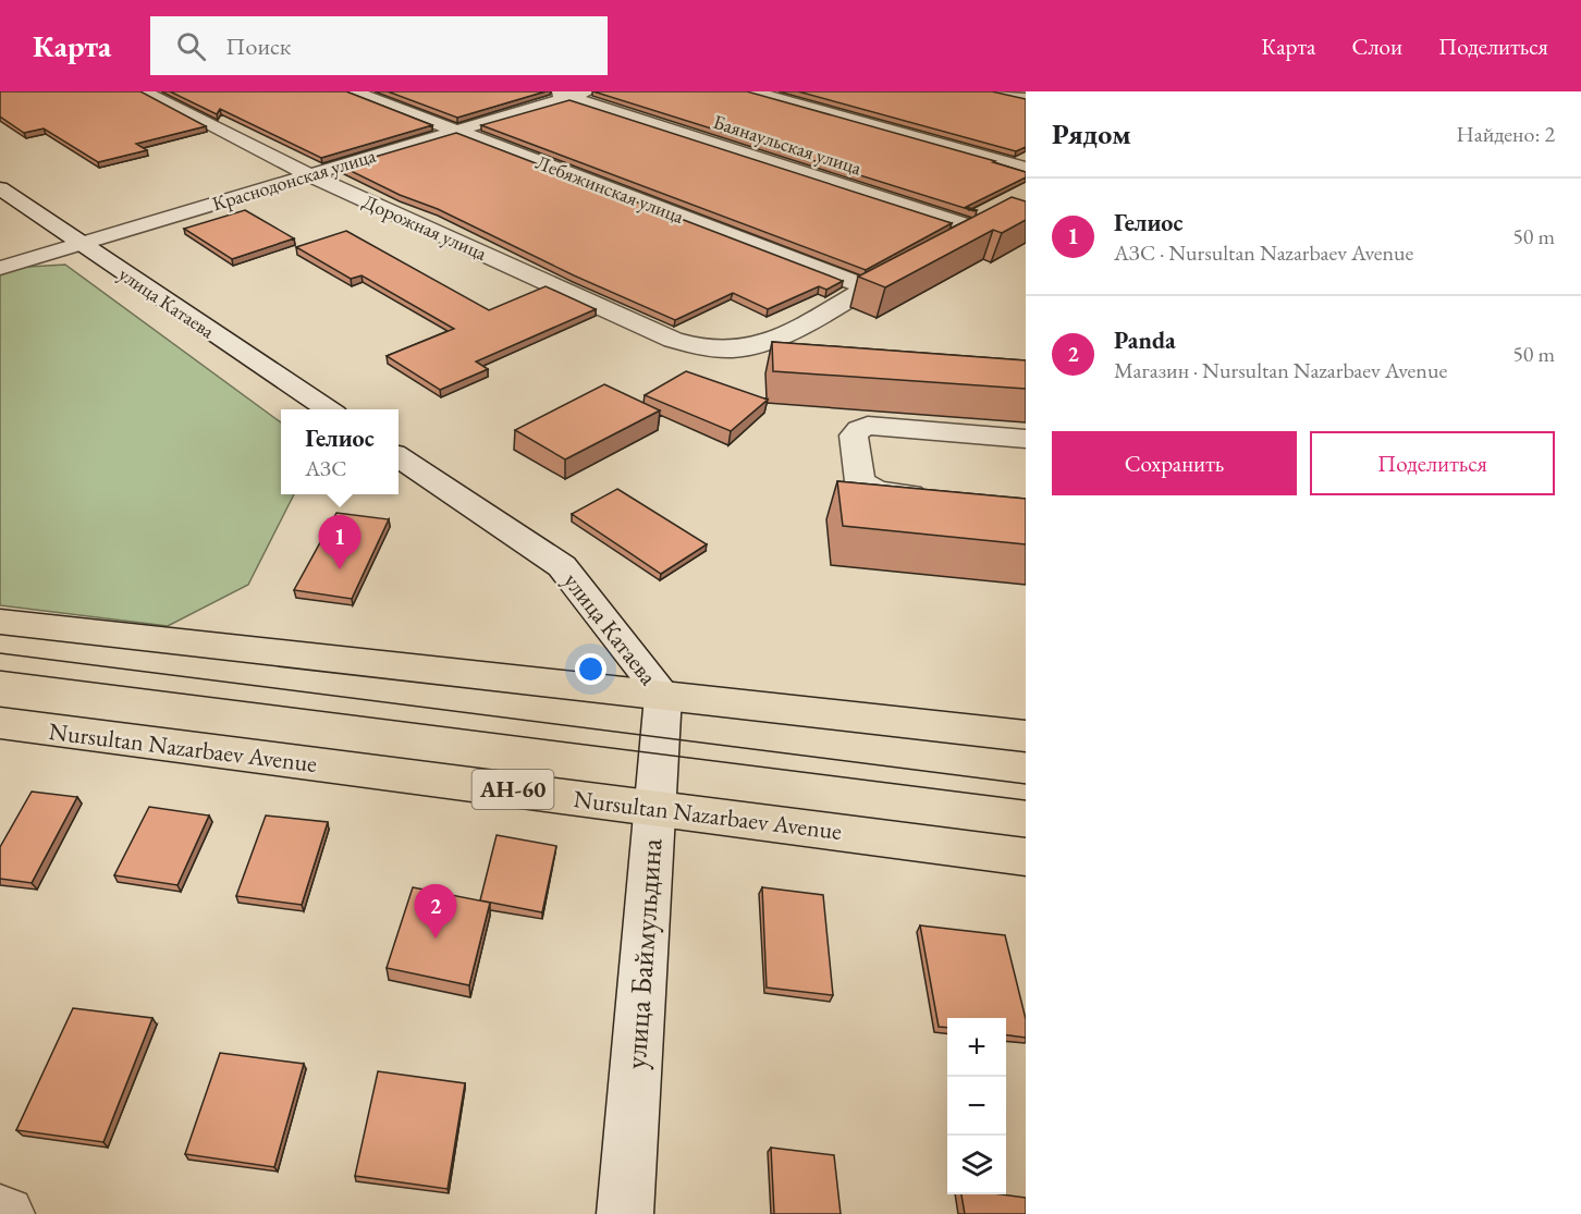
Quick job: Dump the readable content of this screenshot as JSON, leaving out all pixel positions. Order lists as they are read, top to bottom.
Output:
{
  "streets": {
    "main road": ["Nursultan Nazarbaev Avenue", "АН-60"],
    "street": [
      "Баянаульская улица",
      "Краснодонская улица",
      "Лебяжинская улица",
      "Дорожная улица",
      "улица Катаева",
      "улица Баймульдина"
    ]
  },
  "crossings": [
    ["Баянаульская улица", "Краснодонская улица"],
    ["Краснодонская улица", "Лебяжинская улица"],
    ["Краснодонская улица", "Дорожная улица"],
    ["Краснодонская улица", "улица Катаева"],
    ["улица Катаева", "улица Баймульдина"],
    ["Nursultan Nazarbaev Avenue", "улица Баймульдина"]
  ],
  "page": {
    "header": "Карта",
    "search": "Поиск",
    "nav": ["Карта", "Слои", "Поделиться"],
    "heading": ["Рядом", "Найдено: 2"],
    "list": [
      {
        "mark": "1",
        "name": "Гелиос",
        "note": "АЗС · Nursultan Nazarbaev Avenue",
        "value": "50 m"
      },
      {
        "mark": "2",
        "name": "Panda",
        "note": "Магазин · Nursultan Nazarbaev Avenue",
        "value": "50 m"
      }
    ],
    "popup": ["Гелиос", "АЗС"],
    "buttons": ["Сохранить", "Поделиться"],
    "pins": ["1", "2"],
    "map_buttons": ["+", "−"]
  }
}
